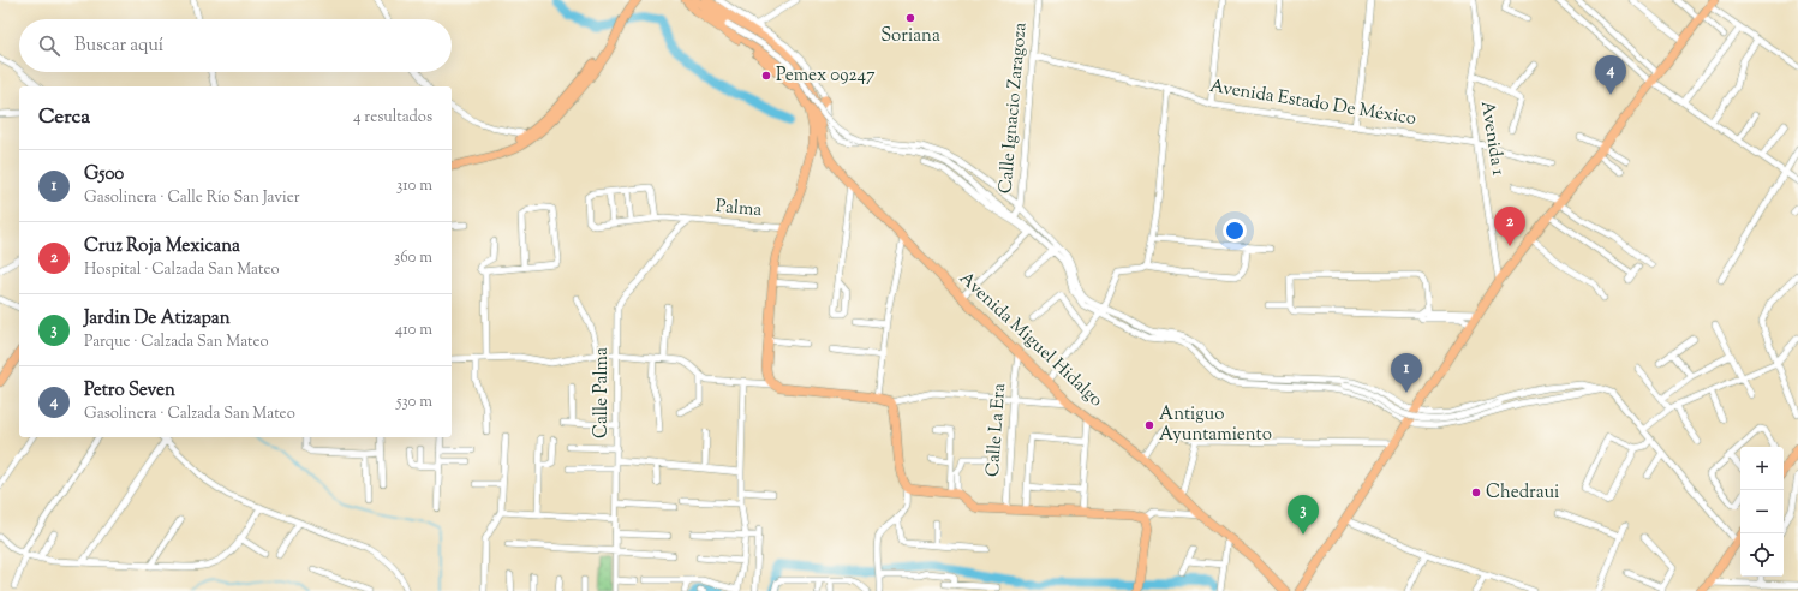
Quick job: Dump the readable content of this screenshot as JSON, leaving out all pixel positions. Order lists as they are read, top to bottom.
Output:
{
  "streets": {
    "main road": ["Avenida Miguel Hidalgo"],
    "street": [
      "Avenida Estado De México",
      "Calle Ignacio Zaragoza",
      "Avenida 1",
      "Palma",
      "Calle Palma",
      "Calle La Era"
    ]
  },
  "crossings": [
    ["Avenida Estado De México", "Calle Ignacio Zaragoza"],
    ["Avenida Estado De México", "Avenida 1"],
    ["Palma", "Calle Palma"],
    ["Avenida Miguel Hidalgo", "Calle La Era"]
  ],
  "places": [
    "Soriana",
    "Pemex 09247",
    "Antiguo Ayuntamiento",
    "Chedraui"
  ],
  "page": {
    "search": "Buscar aquí",
    "pins": [
      "4",
      "2",
      "1",
      "3"
    ],
    "heading": ["Cerca", "4 resultados"],
    "list": [
      {
        "mark": "1",
        "name": "G500",
        "note": "Gasolinera · Calle Río San Javier",
        "value": "310 m"
      },
      {
        "mark": "2",
        "name": "Cruz Roja Mexicana",
        "note": "Hospital · Calzada San Mateo",
        "value": "360 m"
      },
      {
        "mark": "3",
        "name": "Jardin De Atizapan",
        "note": "Parque · Calzada San Mateo",
        "value": "410 m"
      },
      {
        "mark": "4",
        "name": "Petro Seven",
        "note": "Gasolinera · Calzada San Mateo",
        "value": "530 m"
      }
    ],
    "map_buttons": ["+", "−"]
  }
}
